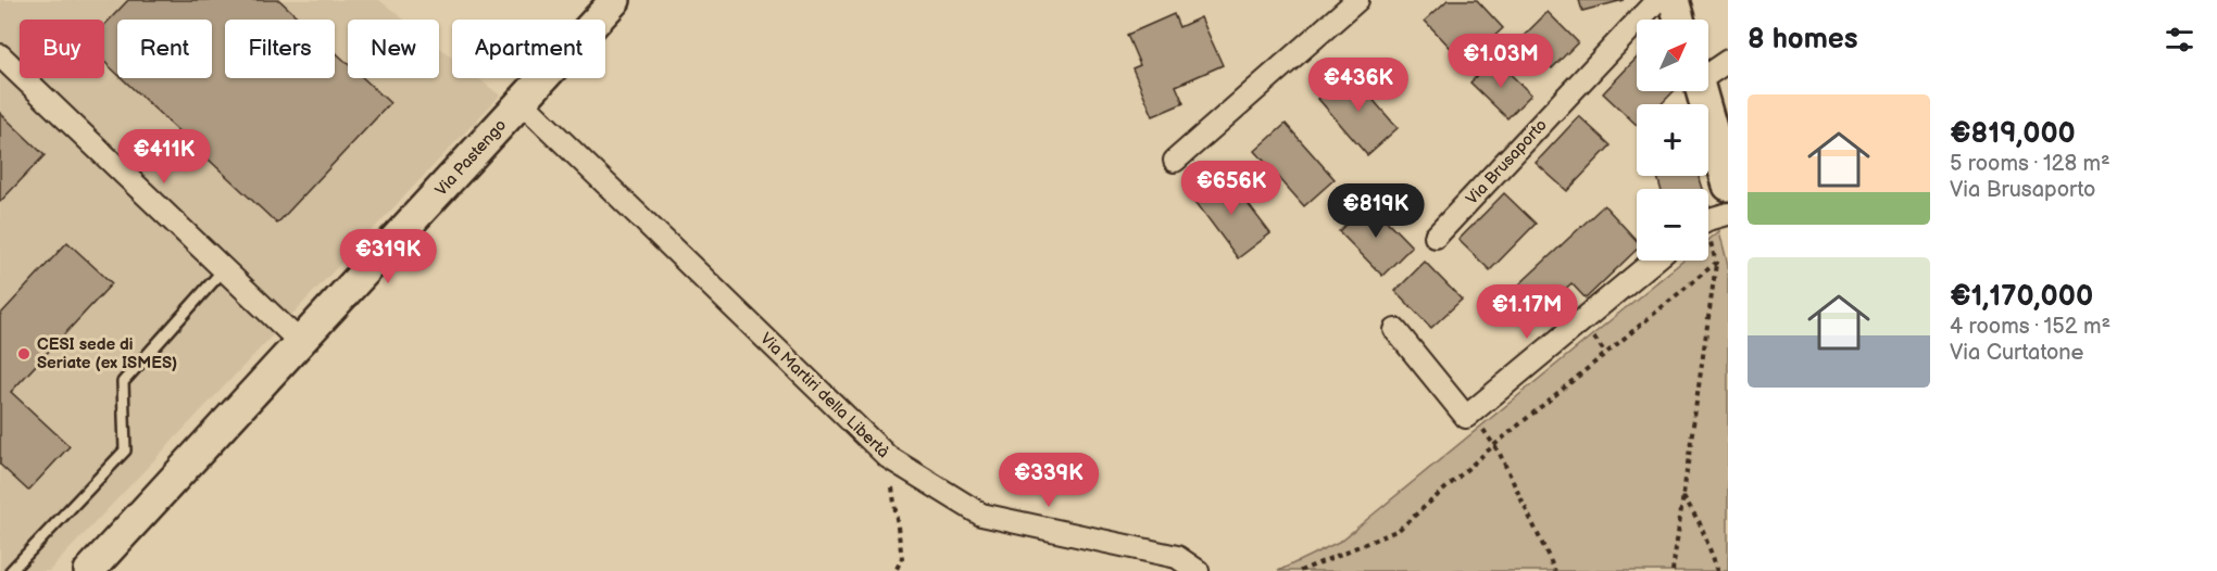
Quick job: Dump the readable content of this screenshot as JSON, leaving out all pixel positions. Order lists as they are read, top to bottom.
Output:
{
  "streets": {
    "street": ["Via Pastengo", "Via Brusaporto", "Via Martiri della Libertà"]
  },
  "crossings": [
    ["Via Pastengo", "Via Martiri della Libertà"]
  ],
  "places": ["CESI sede di Seriate (ex ISMES)"],
  "north": "top right",
  "page": {
    "heading": "8 homes",
    "map_buttons": ["+", "−"],
    "chip": [
      "Buy",
      "Rent",
      "Filters",
      "New",
      "Apartment"
    ],
    "price": [
      "€1.03M",
      "€436K",
      "€411K",
      "€656K",
      "€819K",
      "€319K",
      "€1.17M",
      "€339K"
    ],
    "list": [
      {
        "name": "€819,000",
        "note": "5 rooms · 128 m² · Via Brusaporto"
      },
      {
        "name": "€1,170,000",
        "note": "4 rooms · 152 m² · Via Curtatone"
      }
    ]
  }
}
